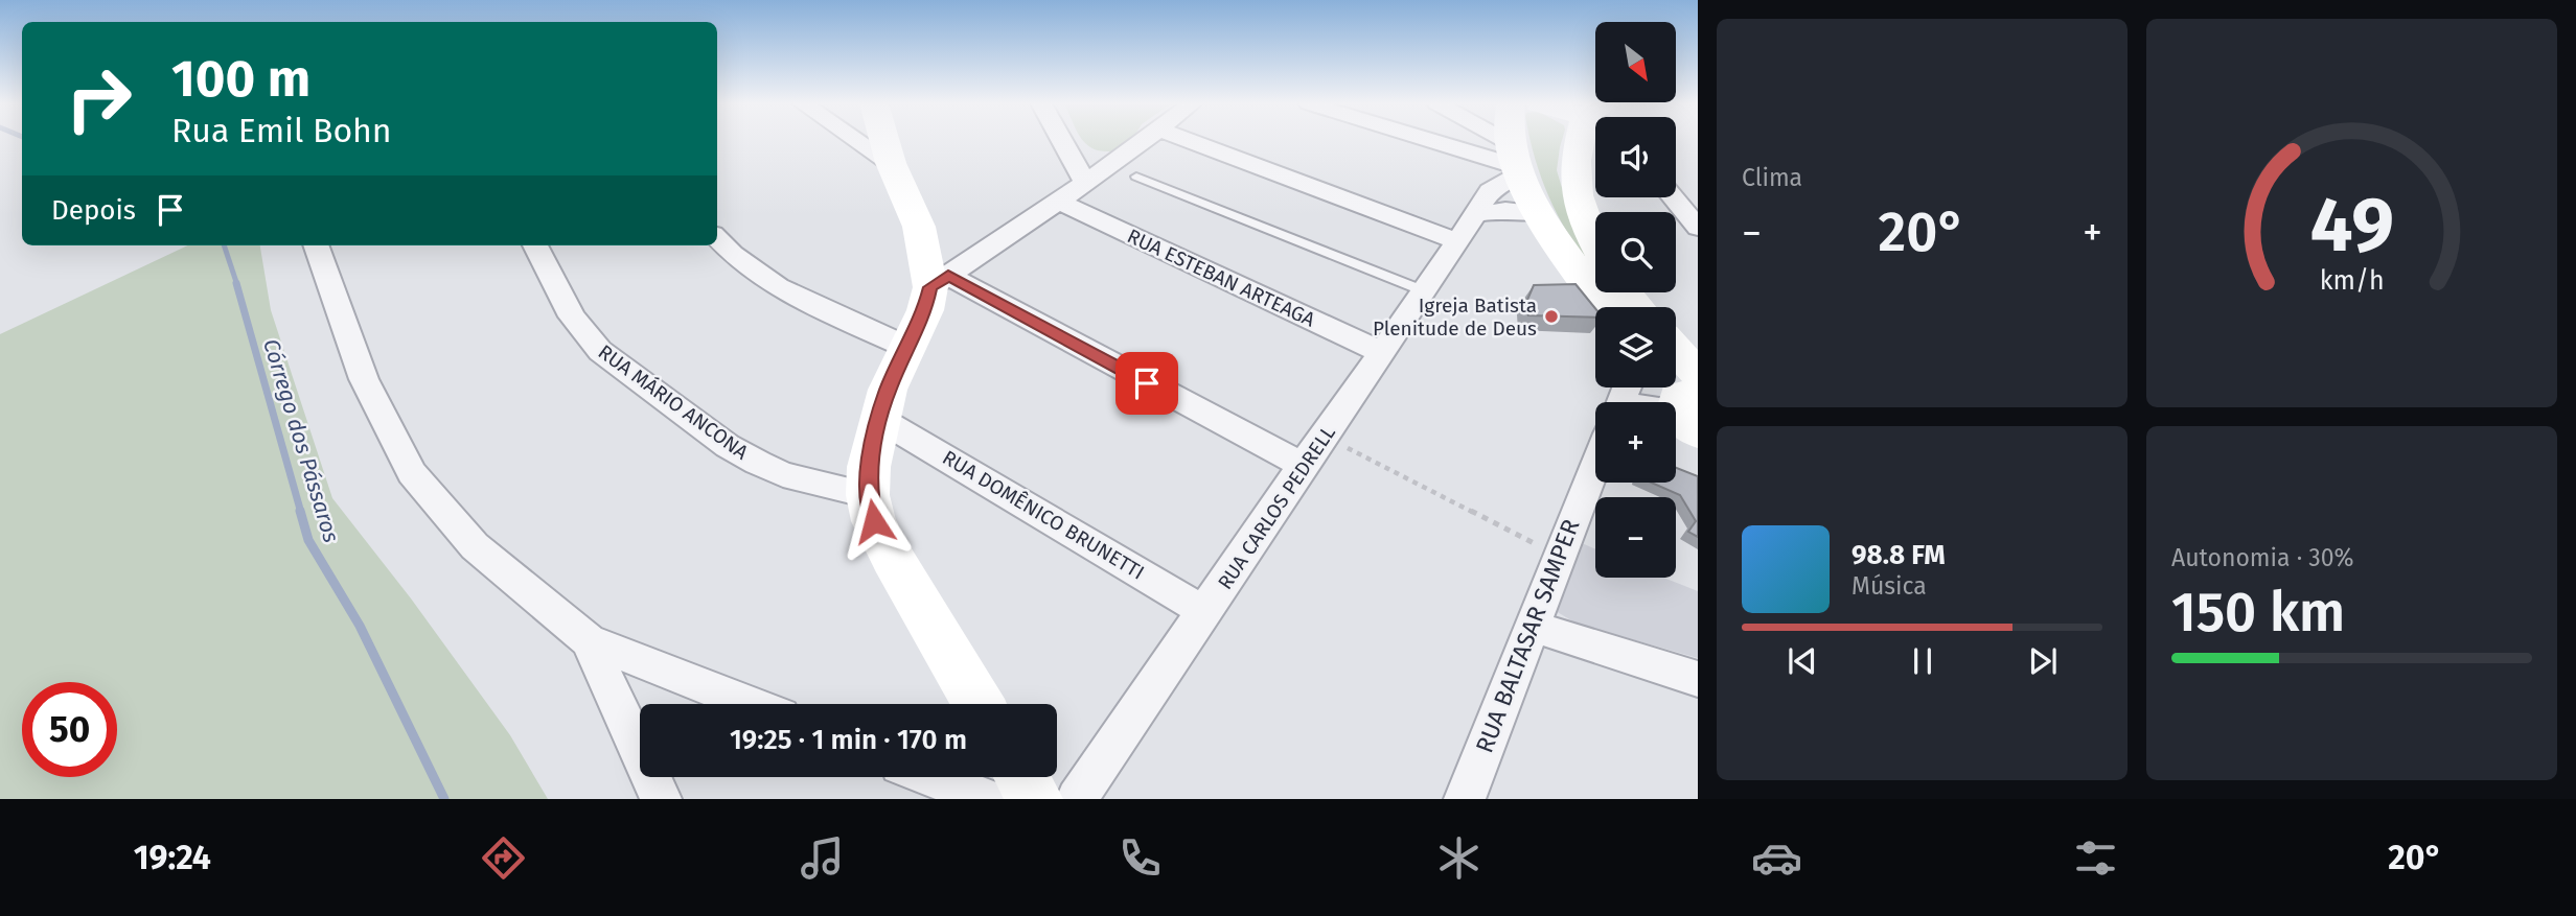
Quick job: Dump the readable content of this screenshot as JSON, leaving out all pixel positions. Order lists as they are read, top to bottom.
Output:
{
  "streets": {
    "street": [
      "RUA ESTEBAN ARTEAGA",
      "RUA MÁRIO ANCONA",
      "RUA CARLOS PEDRELL",
      "RUA DOMÊNICO BRUNETTI",
      "RUA BALTASAR SAMPER"
    ]
  },
  "crossings": [
    ["RUA ESTEBAN ARTEAGA", "RUA CARLOS PEDRELL"],
    ["RUA CARLOS PEDRELL", "RUA DOMÊNICO BRUNETTI"]
  ],
  "water": ["Córrego dos Pássaros"],
  "places": ["Igreja Batista Plenitude de Deus"],
  "north": "bottom right",
  "page": {
    "tile": [
      "Clima",
      ["Autonomia · 30%", "150 km"]
    ],
    "map_buttons": ["+", "−"],
    "turn": ["100 m", "Rua Emil Bohn"],
    "then": "Depois",
    "heat": ["−", "20°", "+"],
    "song": ["98.8 FM", "Música"],
    "limit": "50",
    "trip": "19:25 · 1 min · 170 m",
    "tabs": ["19:24", "20°"],
    "gauge": ["49", "km/h"]
  }
}
